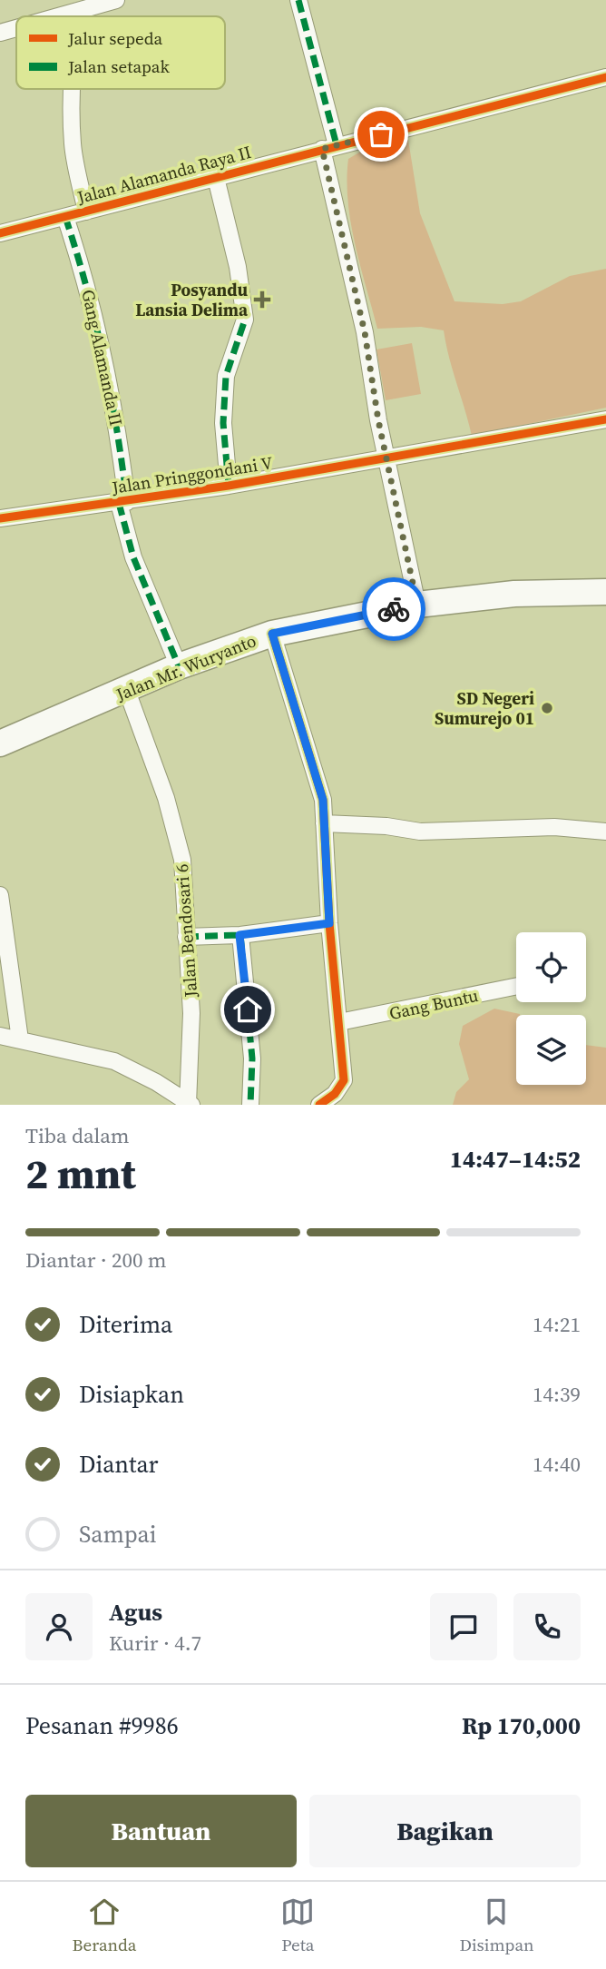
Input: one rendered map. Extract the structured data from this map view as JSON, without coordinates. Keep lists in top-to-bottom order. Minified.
{"streets":{"main road":["Jalan Mr. Wuryanto"],"street":["Jalan Alamanda Raya II","Gang Alamanda II","Jalan Pringgondani V","Jalan Bendosari 6","Gang Buntu"]},"crossings":[["Jalan Alamanda Raya II","Gang Alamanda II"],["Gang Alamanda II","Jalan Pringgondani V"],["Gang Alamanda II","Jalan Mr. Wuryanto"],["Jalan Mr. Wuryanto","Jalan Bendosari 6"]],"places":{"health":["Posyandu Lansia Delima"],"other":["SD Negeri Sumurejo 01"]},"legend":["Jalur sepeda","Jalan setapak"],"page":{"heading":["2 mnt","Tiba dalam","14:47–14:52"],"panel":["Agus","Kurir · 4.7","Pesanan #9986","Rp 170,000"],"bar":"Diantar · 200 m","list":[["Diterima","14:21"],["Disiapkan","14:39"],["Diantar","14:40"],"Sampai"],"buttons":["Bantuan","Bagikan"],"tabs":["Beranda","Peta","Disimpan"]}}
